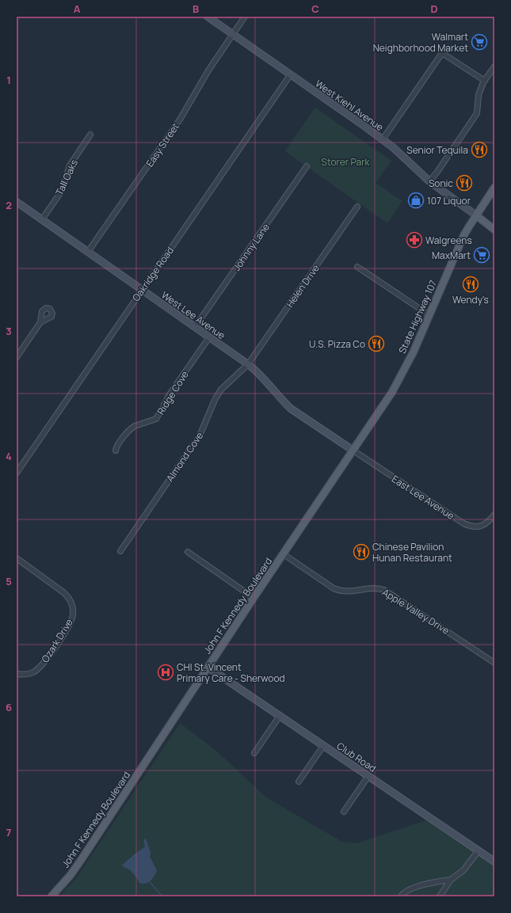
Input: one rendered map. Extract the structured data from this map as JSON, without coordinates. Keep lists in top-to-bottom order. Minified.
{"streets":{"main road":["State Highway 107","John F Kennedy Boulevard"],"street":["West Kiehl Avenue","Easy Street","Tall Oaks","Johnny Lane","Oakridge Road","Helen Drive","West Lee Avenue","Ridge Cove","Almond Cove","East Lee Avenue","Apple Valley Drive","Ozark Drive","Club Road"]},"crossings":[["West Kiehl Avenue","Easy Street"],["West Kiehl Avenue","Oakridge Road"],["West Kiehl Avenue","State Highway 107"],["Easy Street","West Lee Avenue"],["Tall Oaks","West Lee Avenue"],["Johnny Lane","West Lee Avenue"],["Oakridge Road","West Lee Avenue"],["Helen Drive","West Lee Avenue"],["Helen Drive","Almond Cove"],["West Lee Avenue","State Highway 107"],["West Lee Avenue","Ridge Cove"],["West Lee Avenue","Almond Cove"],["West Lee Avenue","East Lee Avenue"],["West Lee Avenue","John F Kennedy Boulevard"],["State Highway 107","East Lee Avenue"],["State Highway 107","John F Kennedy Boulevard"],["East Lee Avenue","John F Kennedy Boulevard"],["John F Kennedy Boulevard","Apple Valley Drive"],["John F Kennedy Boulevard","Club Road"]],"parks":["Storer Park"],"places":{"supermarket":["Walmart Neighborhood Market","MaxMart"],"restaurant":["Senior Tequila","Sonic","Wendy's","U.S. Pizza Co","Chinese Pavilion Hunan Restaurant"],"shop":["107 Liquor"],"pharmacy":["Walgreens"],"hospital":["CHI St. Vincent Primary Care - Sherwood"]},"grid":{"columns":["A","B","C","D"],"rows":["1","2","3","4","5","6","7"]}}
